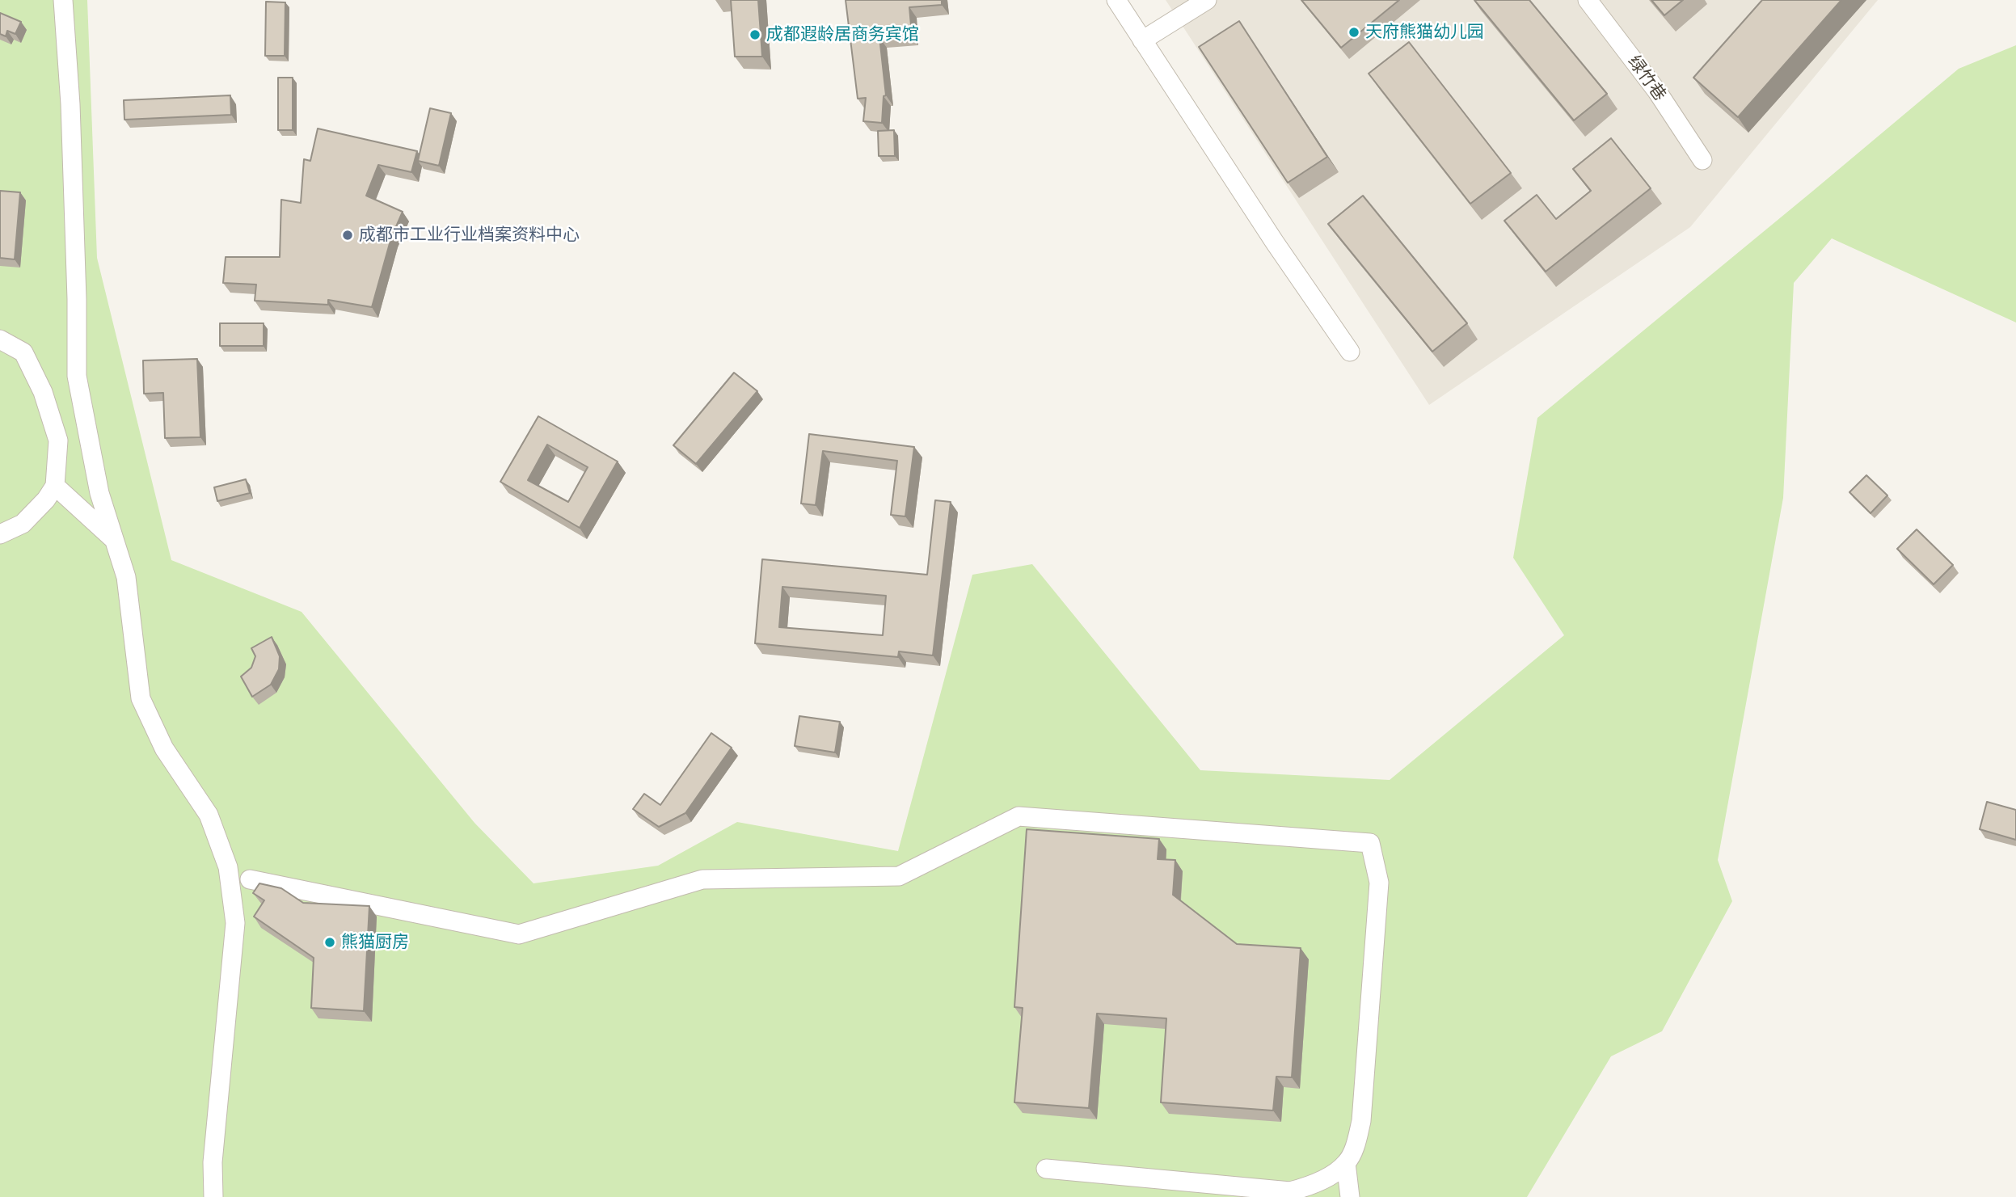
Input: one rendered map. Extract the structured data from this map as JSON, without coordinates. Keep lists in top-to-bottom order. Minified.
{"streets":{"street":["绿竹巷"]},"places":["天府熊猫幼儿园","成都遐龄居商务宾馆","成都市工业行业档案资料中心","熊猫厨房"]}
